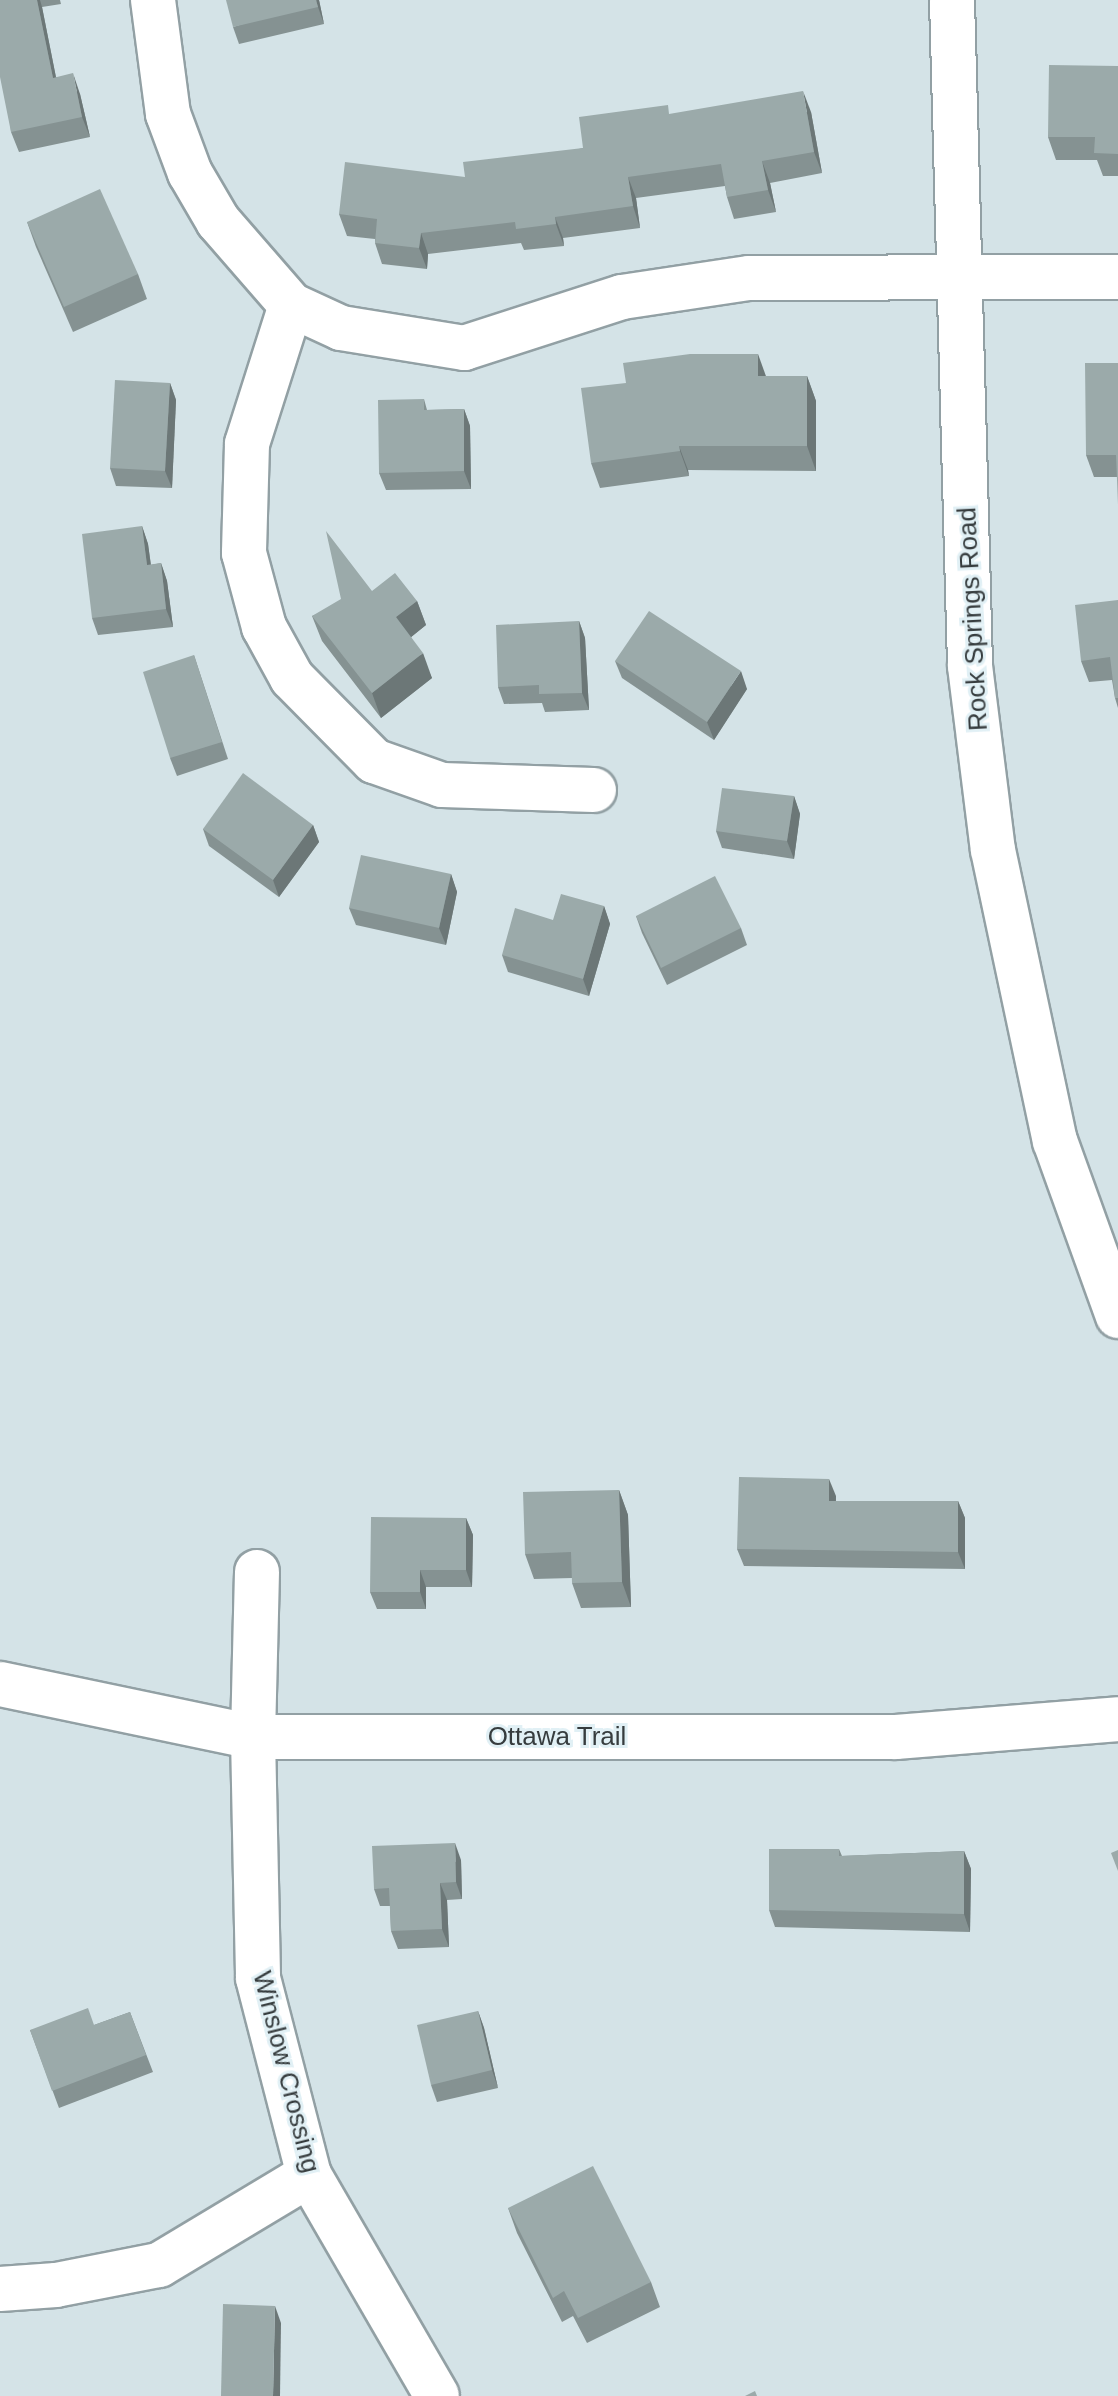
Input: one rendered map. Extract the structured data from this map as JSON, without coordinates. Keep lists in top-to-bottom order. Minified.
{"streets":{"street":["Rock Springs Road","Ottawa Trail","Winslow Crossing"]},"crossings":[["Ottawa Trail","Winslow Crossing"]]}
